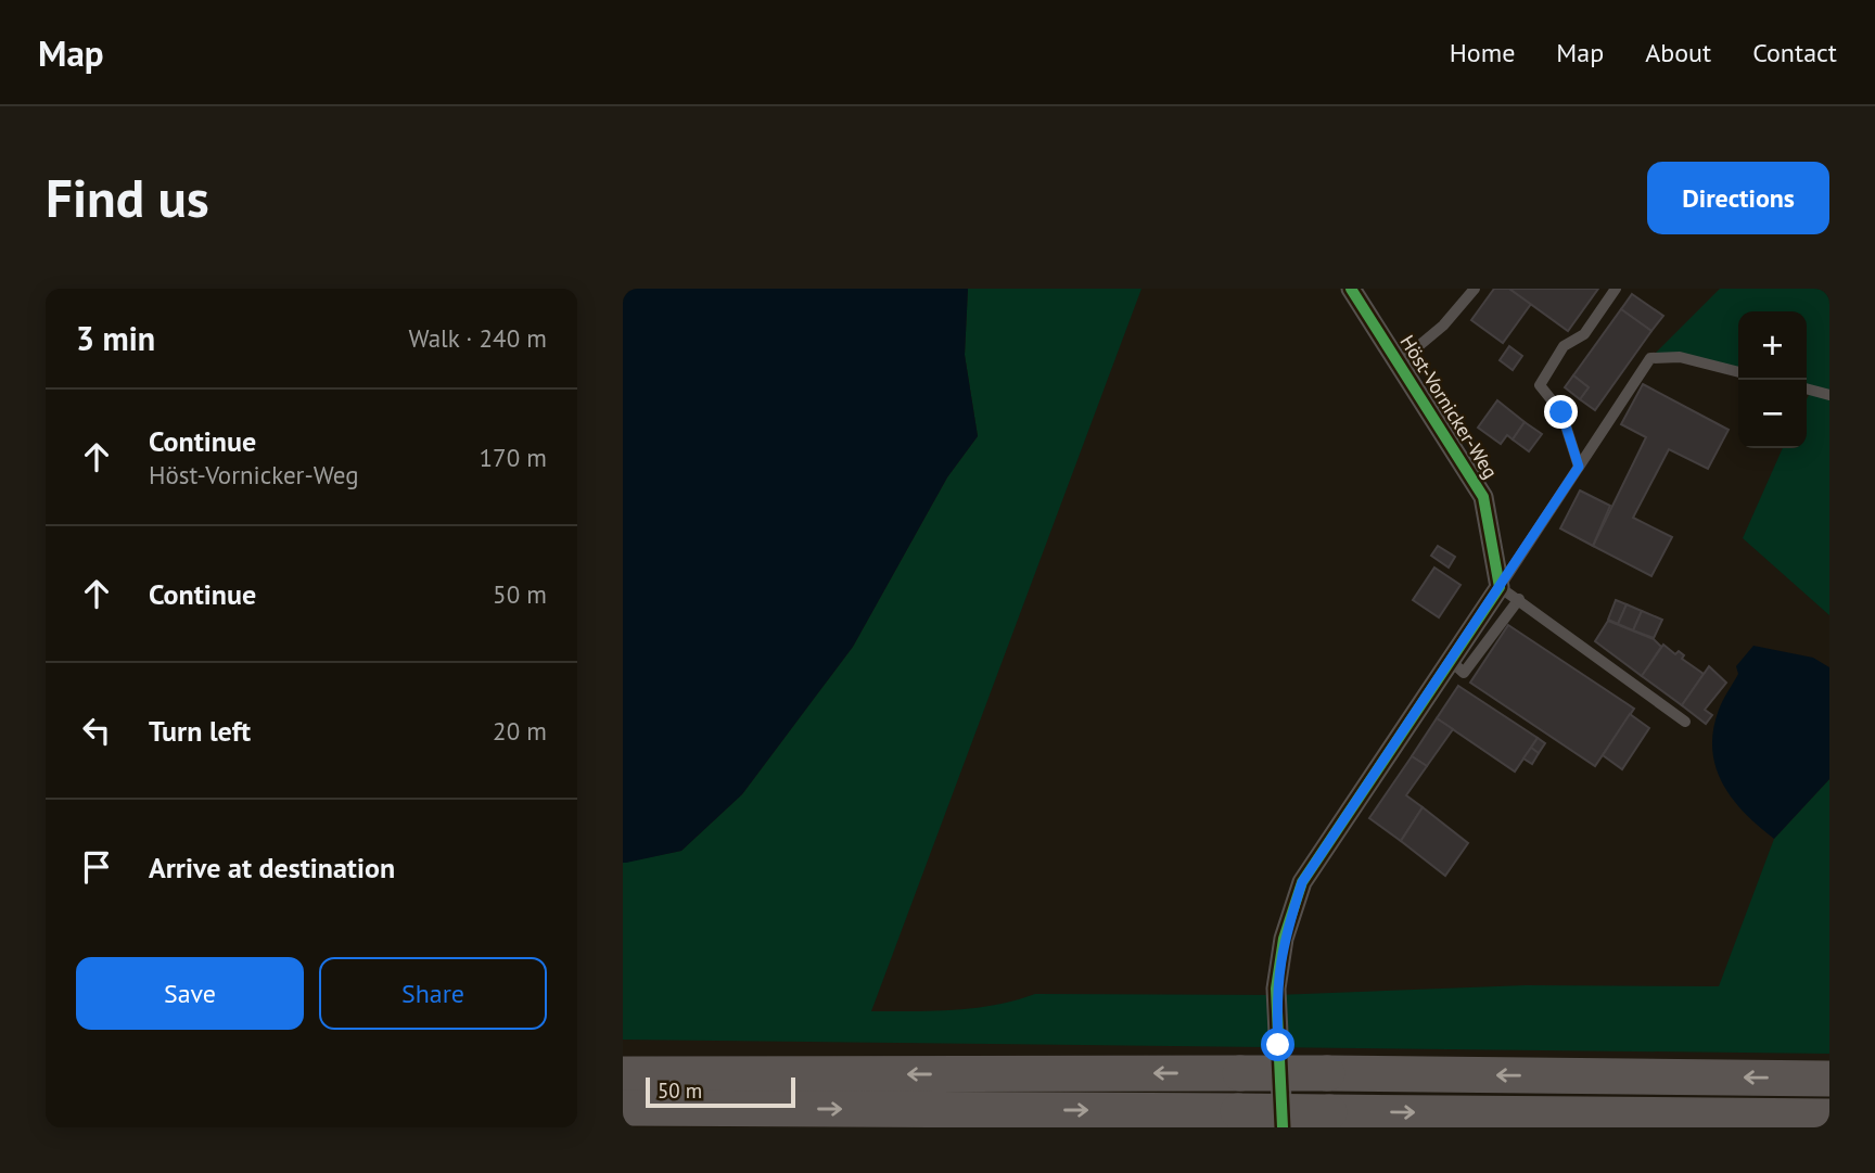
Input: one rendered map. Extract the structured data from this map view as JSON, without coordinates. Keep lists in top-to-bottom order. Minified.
{"streets":{"street":["Höst-Vornicker-Weg"]},"scale_bar":"50 m","page":{"header":"Map","nav":["Home","Map","About","Contact"],"buttons":["Directions",["Save","Share"]],"title":"Find us","heading":["3 min","Walk · 240 m"],"map_buttons":["+","−"],"list":[["Continue","Höst-Vornicker-Weg","170 m"],["Continue","50 m"],["Turn left","20 m"],"Arrive at destination"],"scale":"50 m"}}
